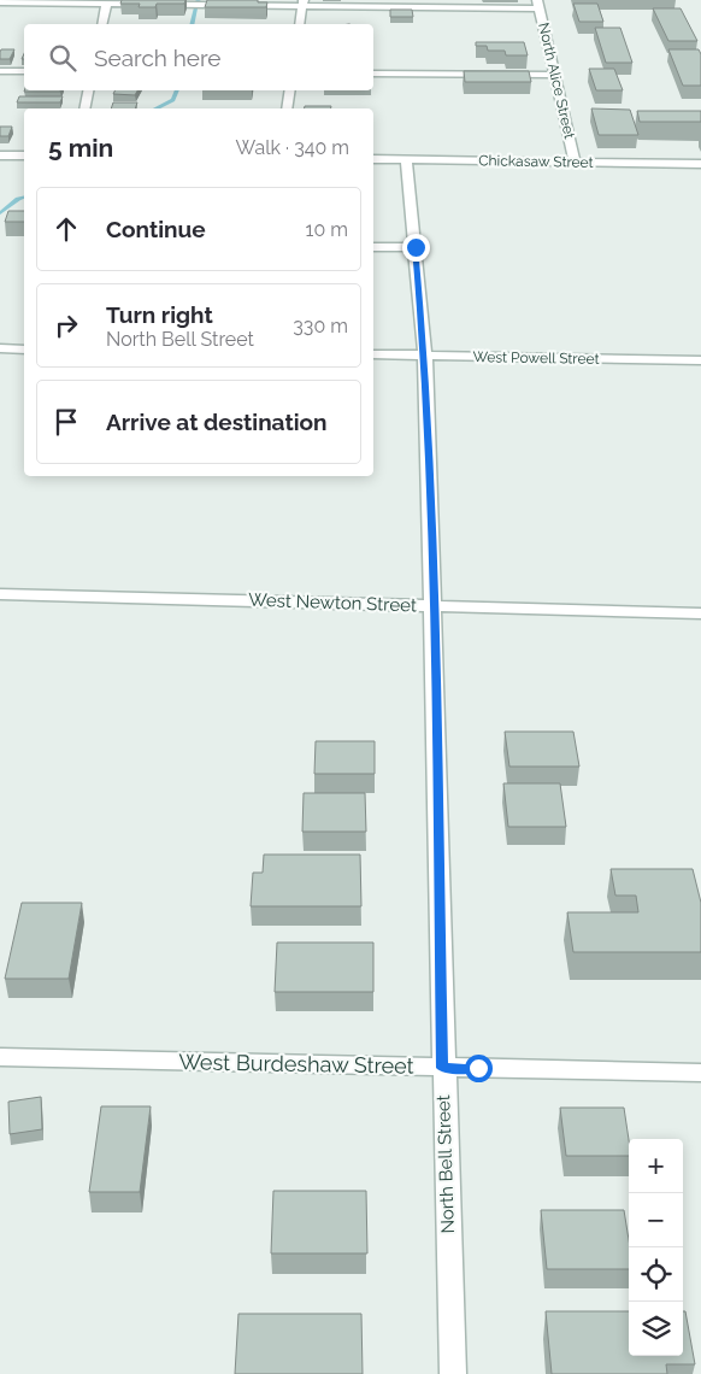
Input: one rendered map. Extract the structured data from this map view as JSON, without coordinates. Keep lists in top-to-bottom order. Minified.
{"streets":{"street":["North Alice Street","Chickasaw Street","West Powell Street","West Newton Street","West Burdeshaw Street","North Bell Street"]},"crossings":[["North Alice Street","Chickasaw Street"],["Chickasaw Street","North Bell Street"],["West Powell Street","North Bell Street"],["West Newton Street","North Bell Street"],["West Burdeshaw Street","North Bell Street"]],"page":{"search":"Search here","heading":["5 min","Walk · 340 m"],"list":[["Continue","10 m"],["Turn right","North Bell Street","330 m"],"Arrive at destination"],"map_buttons":["+","−"]}}
